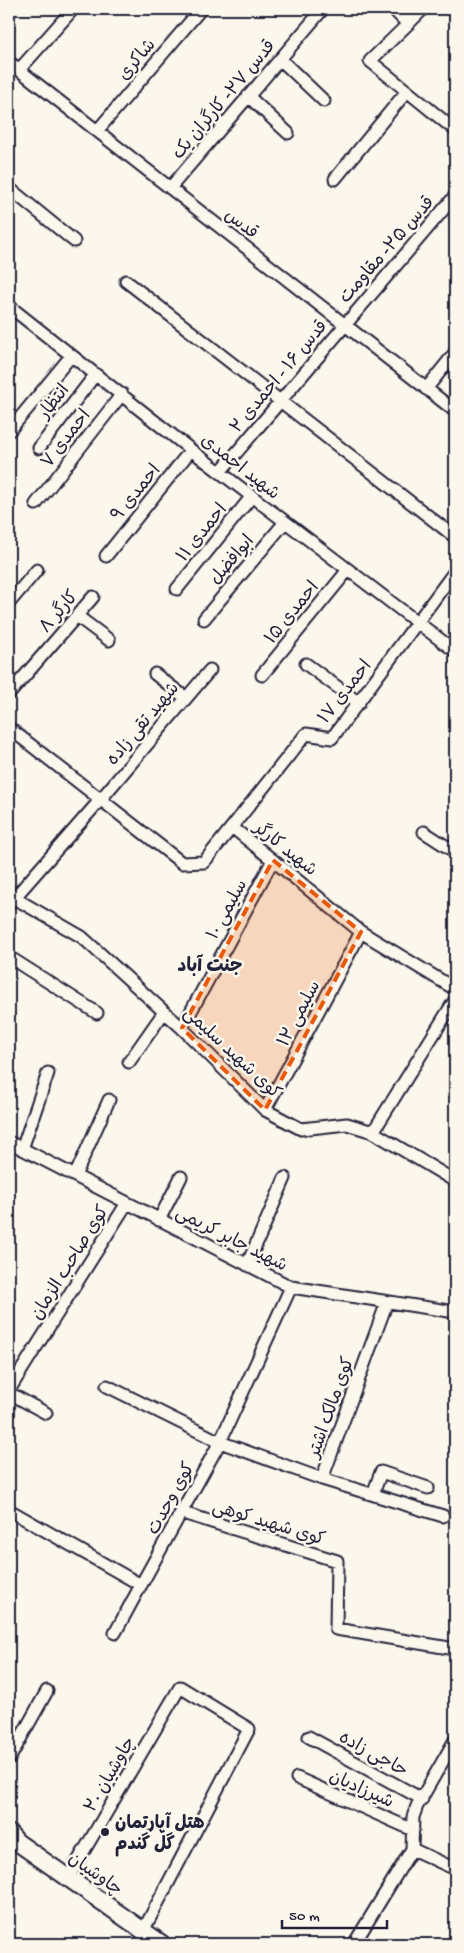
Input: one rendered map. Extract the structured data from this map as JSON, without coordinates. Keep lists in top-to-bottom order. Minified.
{"streets":{"main road":["چاوشیان"],"street":["شاکری","قدس ۲۷- کارگران یک","قدس","قدس ۲۵- مقاومت","قدس ۱۶ - احمدی ۲","انتظار","احمدی ۷","شهید احمدی","احمدی ۹","احمدی ۱۱","ابوافضل","کارگر ۸","احمدی ۱۵","احمدی ۱۷","شهید تقی زاده","شهید کارگر","سلیمی ۱۰","سلیمی ۱۲","کوی شهید سلیمی","شهید جابر کریمی","کوی صاحب الزمان","کوی مالک اشتر","کوی وحدت","کوی شهید کوهی","حاجی زاده","چاوشیان ۲۰","شیرزادیان"]},"crossings":[["شاکری","قدس"],["قدس ۲۷- کارگران یک","قدس"],["قدس","قدس ۲۵- مقاومت"],["قدس","قدس ۱۶ - احمدی ۲"],["قدس ۲۵- مقاومت","قدس ۱۶ - احمدی ۲"],["قدس ۱۶ - احمدی ۲","شهید احمدی"],["انتظار","شهید احمدی"],["احمدی ۷","شهید احمدی"],["شهید احمدی","احمدی ۹"],["شهید احمدی","احمدی ۱۱"],["شهید احمدی","ابوافضل"],["شهید احمدی","احمدی ۱۵"],["شهید احمدی","احمدی ۱۷"],["احمدی ۱۷","شهید کارگر"],["شهید تقی زاده","شهید کارگر"],["شهید تقی زاده","کوی شهید سلیمی"],["شهید کارگر","سلیمی ۱۰"],["شهید کارگر","سلیمی ۱۲"],["سلیمی ۱۰","کوی شهید سلیمی"],["سلیمی ۱۲","کوی شهید سلیمی"],["شهید جابر کریمی","کوی صاحب الزمان"],["شهید جابر کریمی","کوی مالک اشتر"],["شهید جابر کریمی","کوی وحدت"],["کوی مالک اشتر","کوی وحدت"],["کوی وحدت","کوی شهید کوهی"],["چاوشیان ۲۰","چاوشیان"]],"districts":["جنت آباد"],"places":["هتل آپارتمان گل گندم"],"scale_bar":"50 m"}
